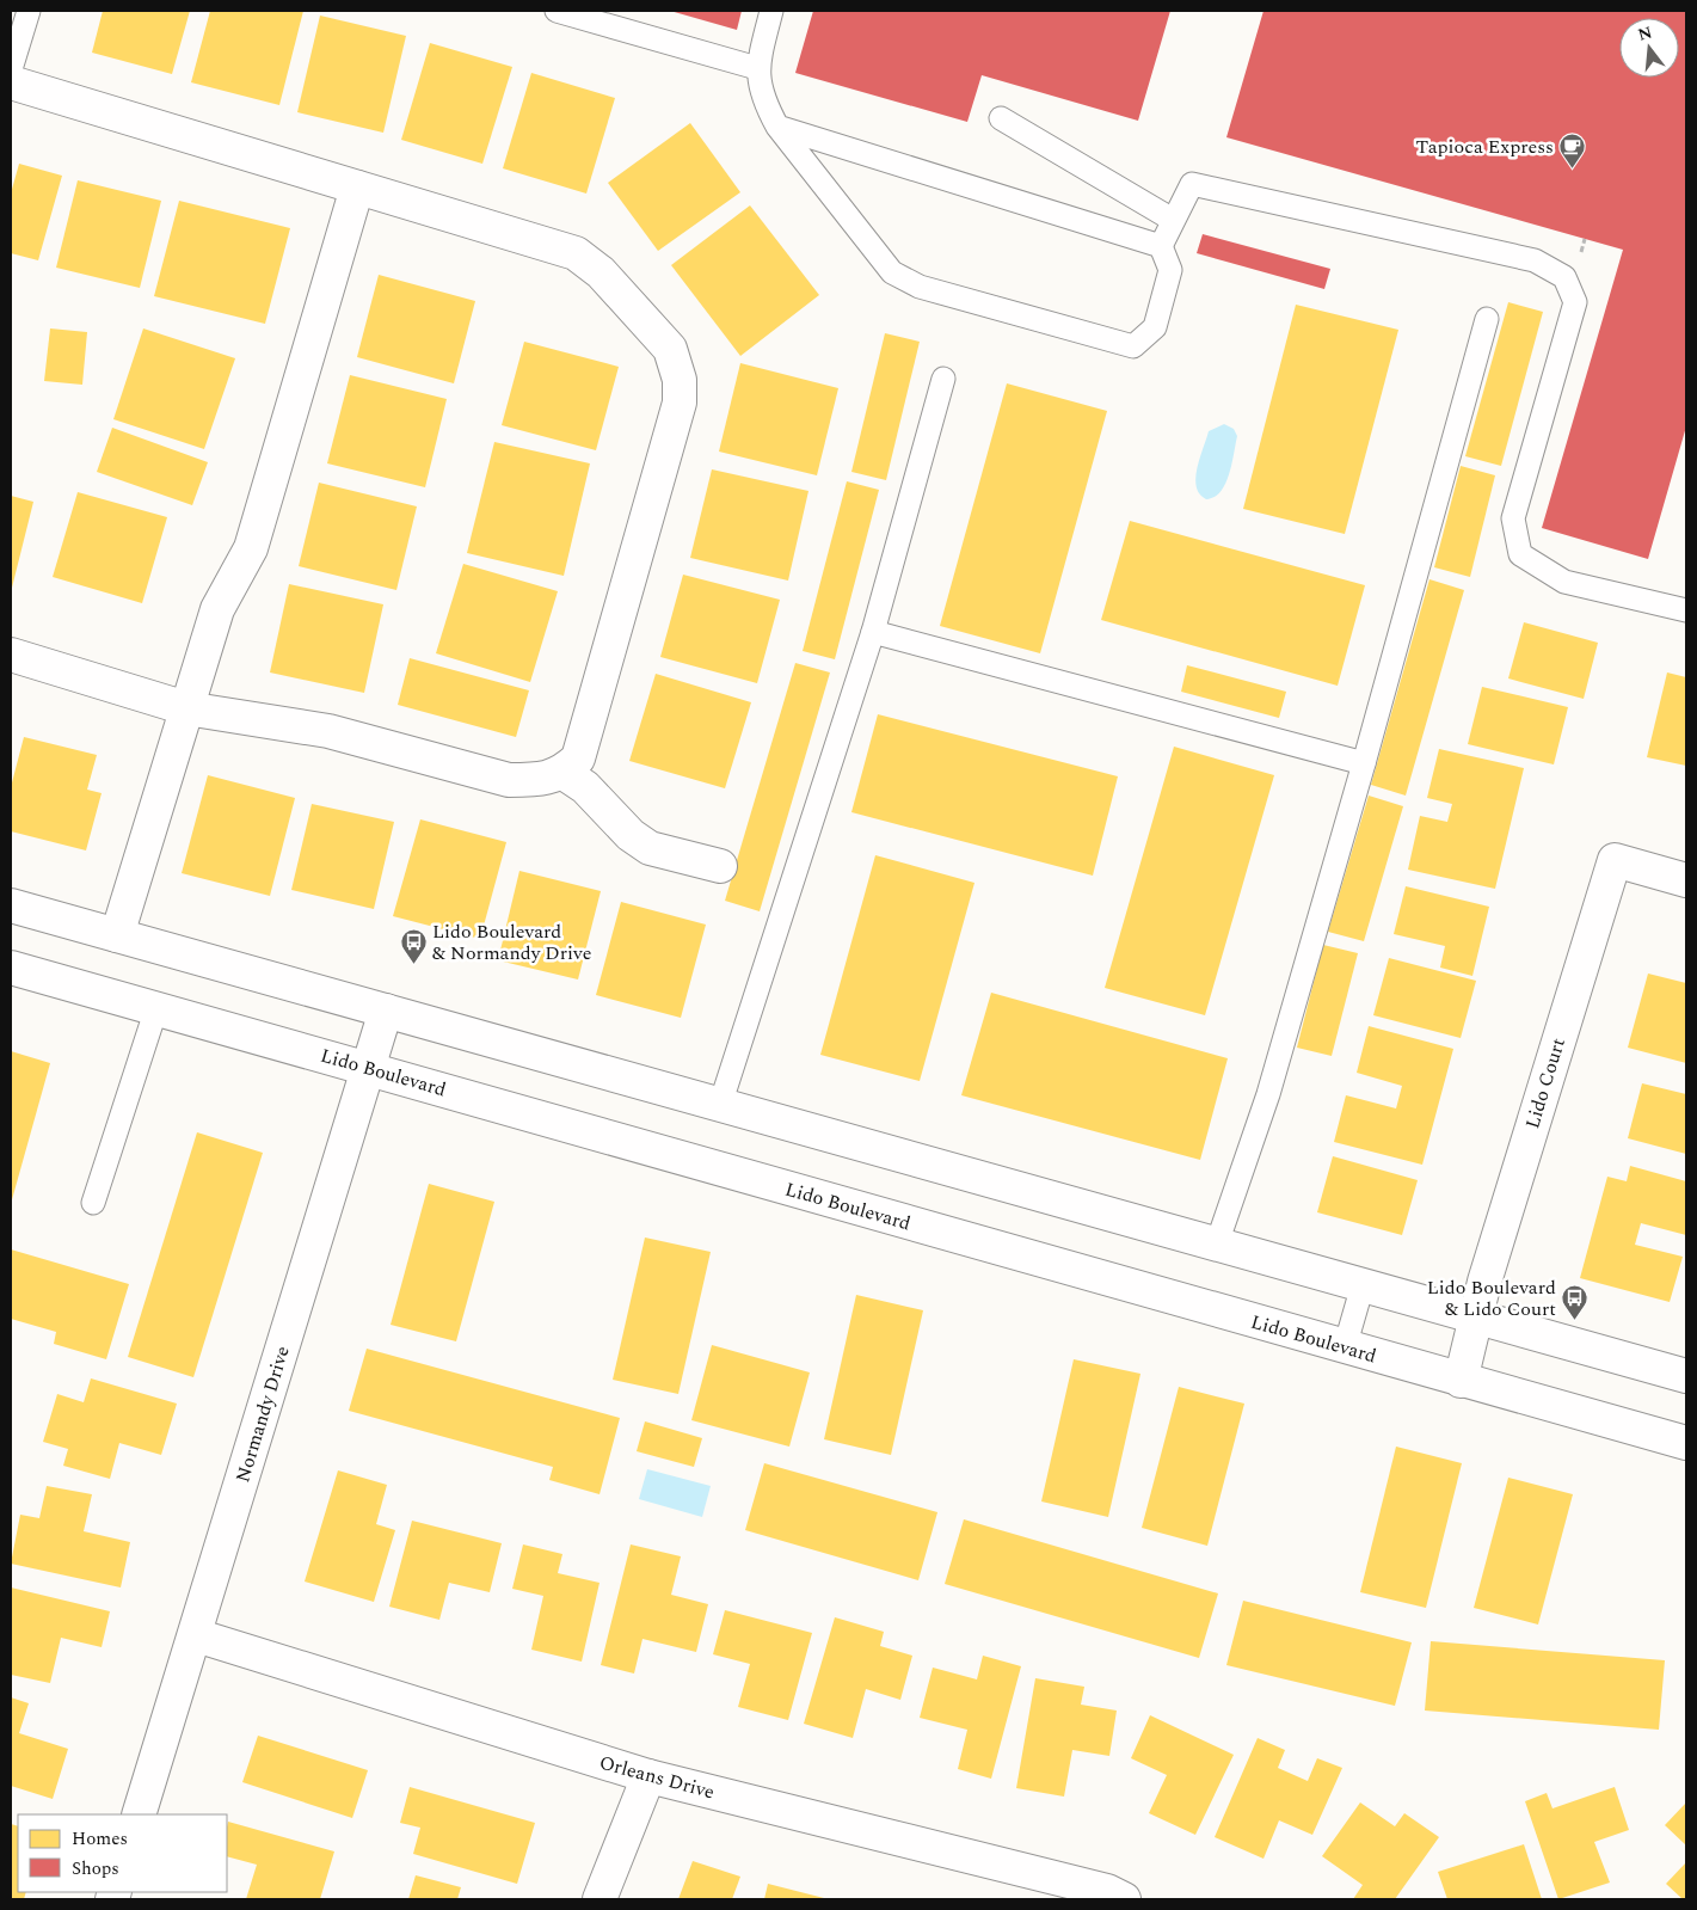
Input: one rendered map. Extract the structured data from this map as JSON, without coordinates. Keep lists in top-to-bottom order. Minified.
{"streets":{"street":["Lido Boulevard","Lido Court","Normandy Drive","Orleans Drive"]},"crossings":[["Lido Boulevard","Lido Court"],["Lido Boulevard","Normandy Drive"],["Normandy Drive","Orleans Drive"]],"places":{"cafe":["Tapioca Express"],"bus stop":["Lido Boulevard & Normandy Drive","Lido Boulevard & Lido Court"]},"legend":["Homes","Shops"],"north":"top"}
